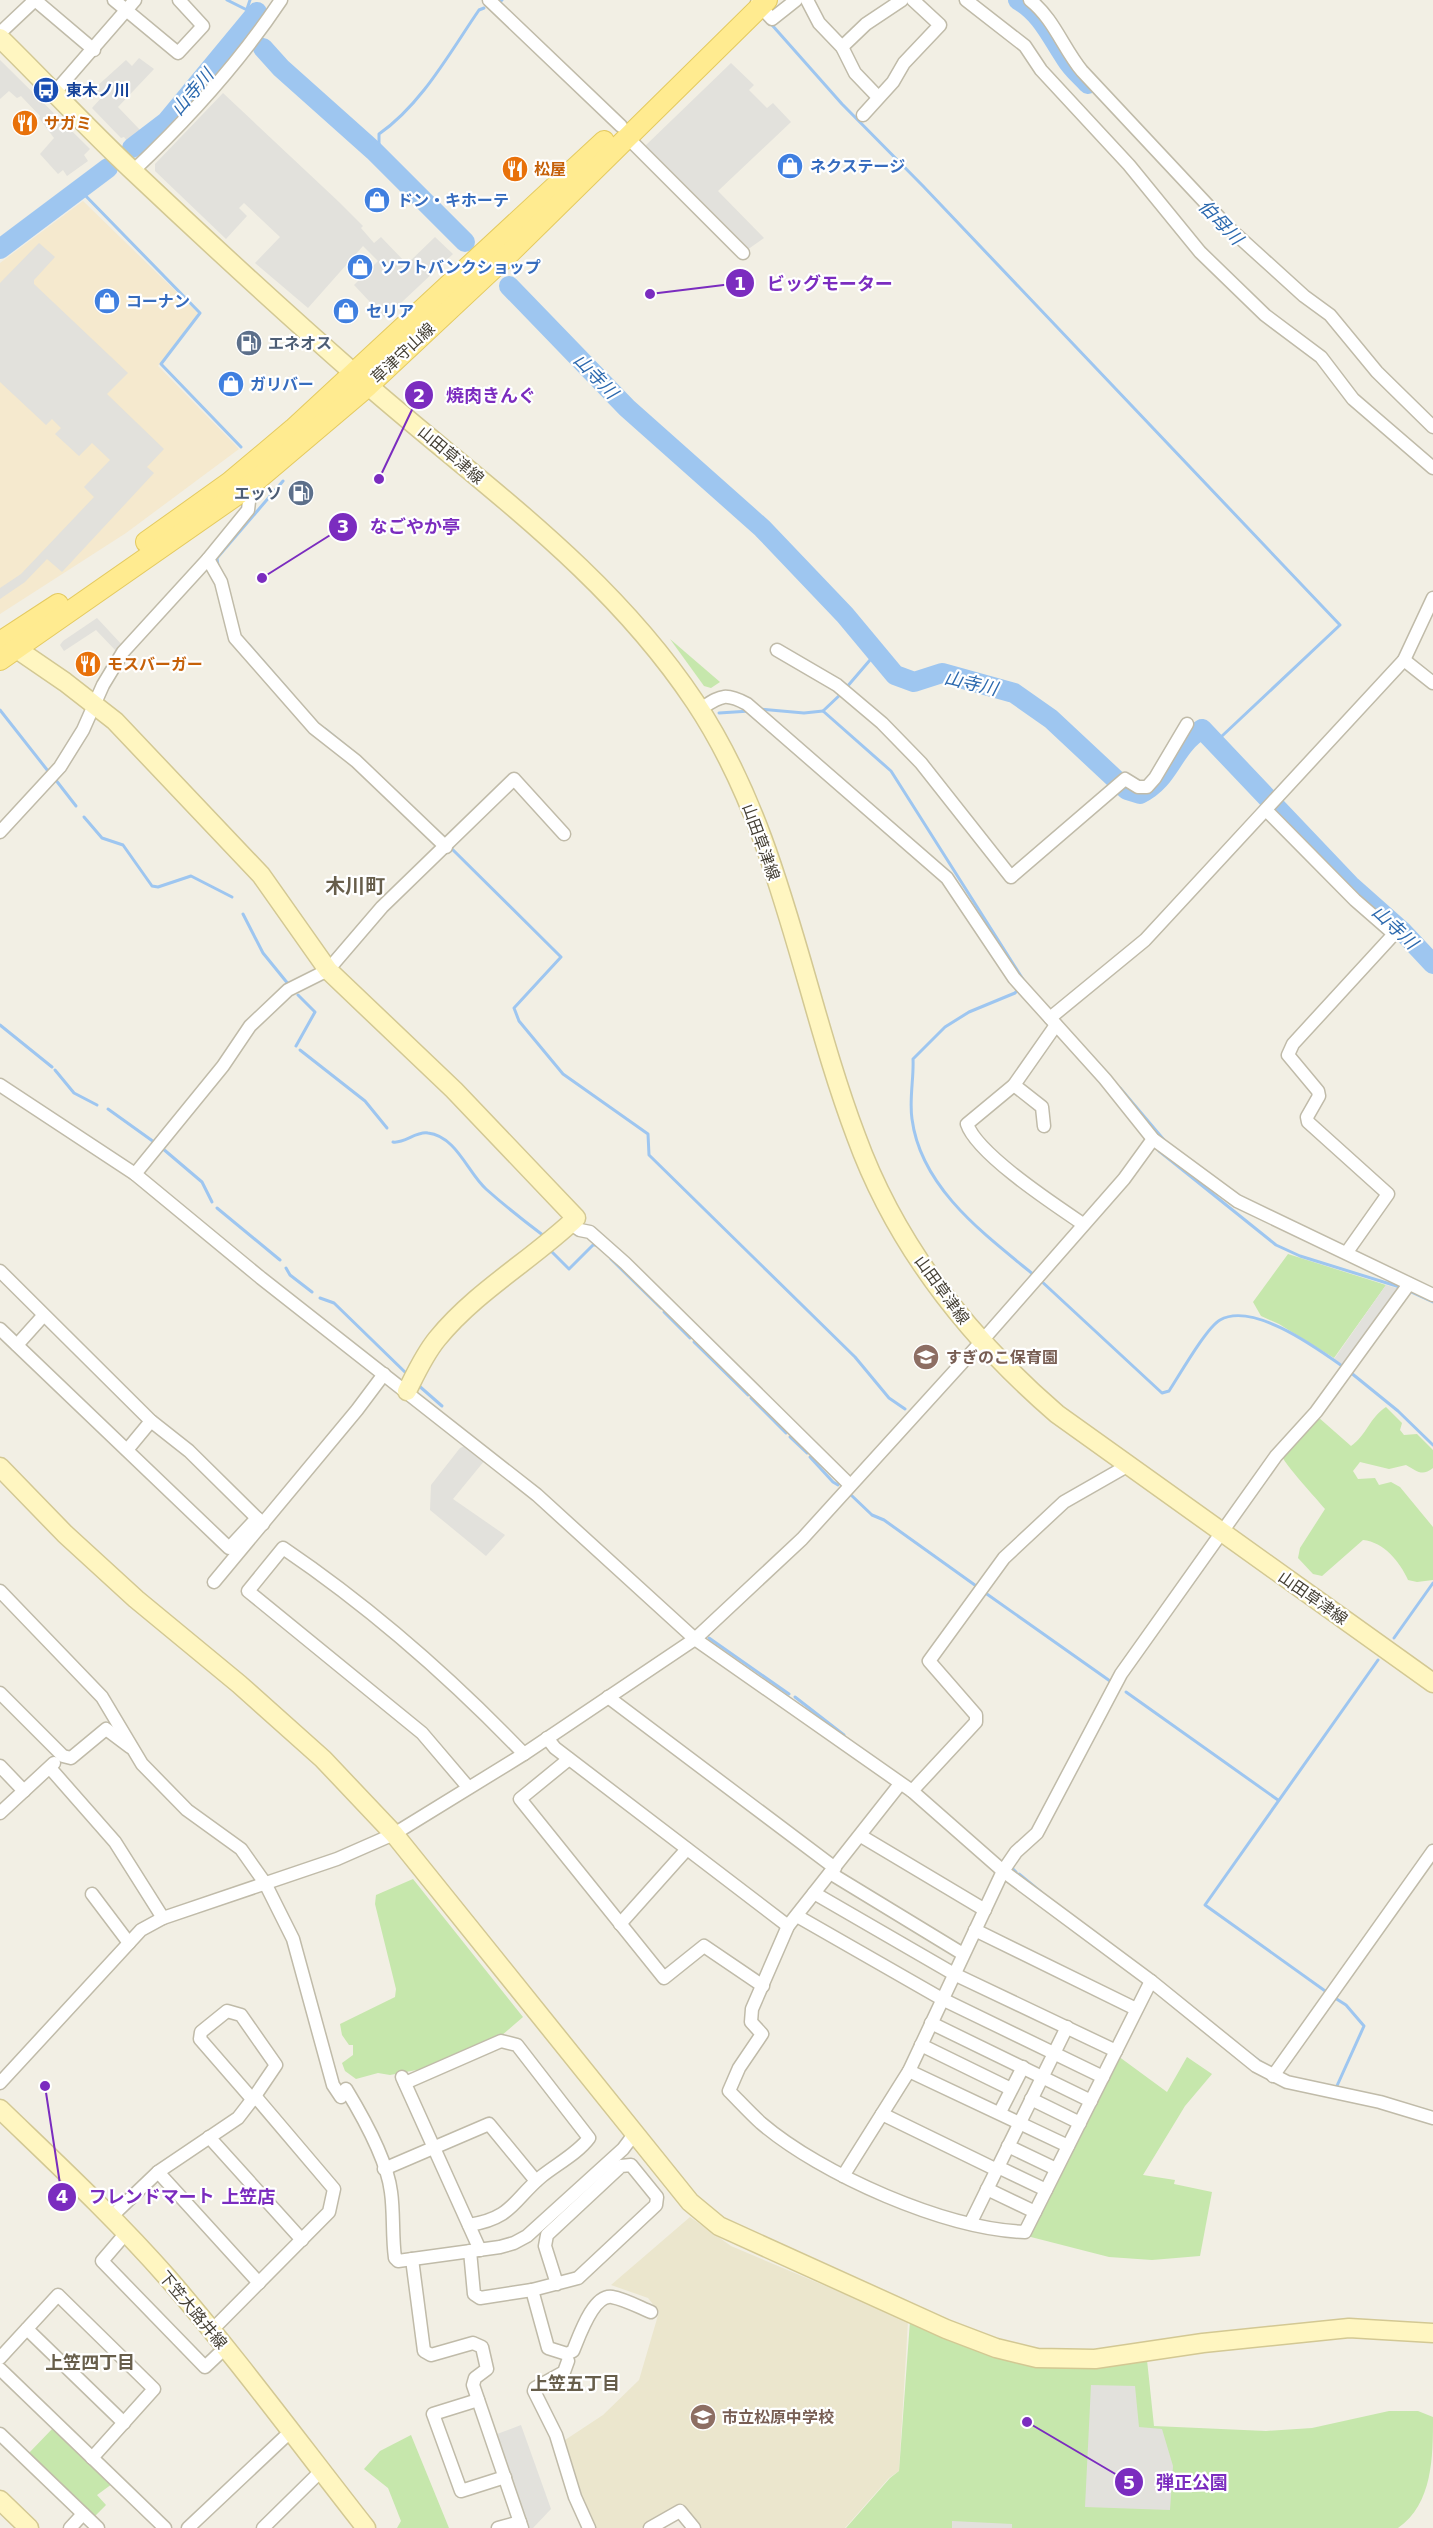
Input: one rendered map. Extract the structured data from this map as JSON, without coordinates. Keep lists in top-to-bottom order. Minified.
{"streets":{"main road":["草津守山線"],"street":["山田草津線","下笠大路井線"]},"crossings":[["草津守山線","山田草津線"]],"districts":["木川町","上笠四丁目","上笠五丁目"],"water":["山寺川","伯母川"],"places":{"bus stop":["東木ノ川"],"restaurant":["サガミ","松屋","モスバーガー"],"shop":["ネクステージ","ドン・キホーテ","ソフトバンクショップ","コーナン","セリア","ガリバー"],"other":["ビッグモーター","焼肉きんぐ","なごやか亭","フレンドマート 上笠店","弾正公園"],"fuel station":["エネオス","エッソ"],"school or university":["すぎのこ保育園","市立松原中学校"]}}
